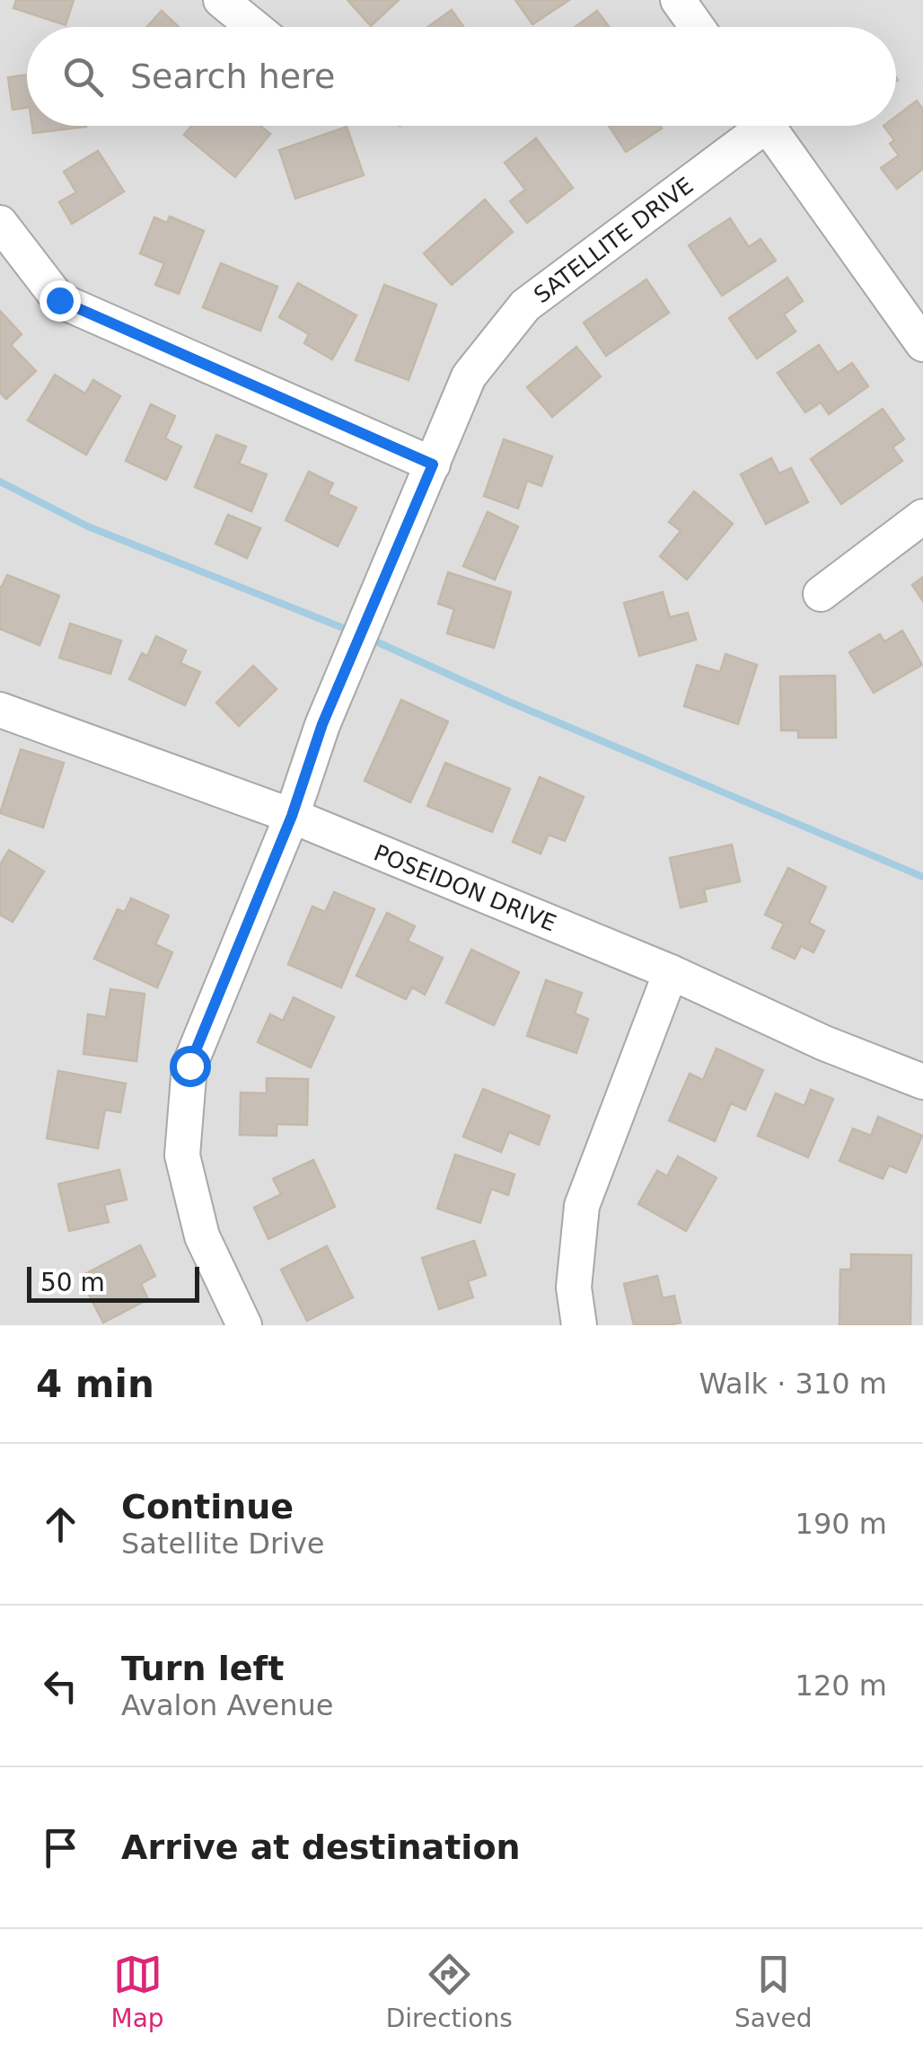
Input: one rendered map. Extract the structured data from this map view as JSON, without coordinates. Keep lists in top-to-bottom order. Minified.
{"streets":{"street":["SATELLITE DRIVE","POSEIDON DRIVE"]},"crossings":[["SATELLITE DRIVE","POSEIDON DRIVE"]],"scale_bar":"50 m","page":{"search":"Search here","scale":"50 m","heading":["4 min","Walk · 310 m"],"list":[["Continue","Satellite Drive","190 m"],["Turn left","Avalon Avenue","120 m"],"Arrive at destination"],"nav":["Map","Directions","Saved"]}}
